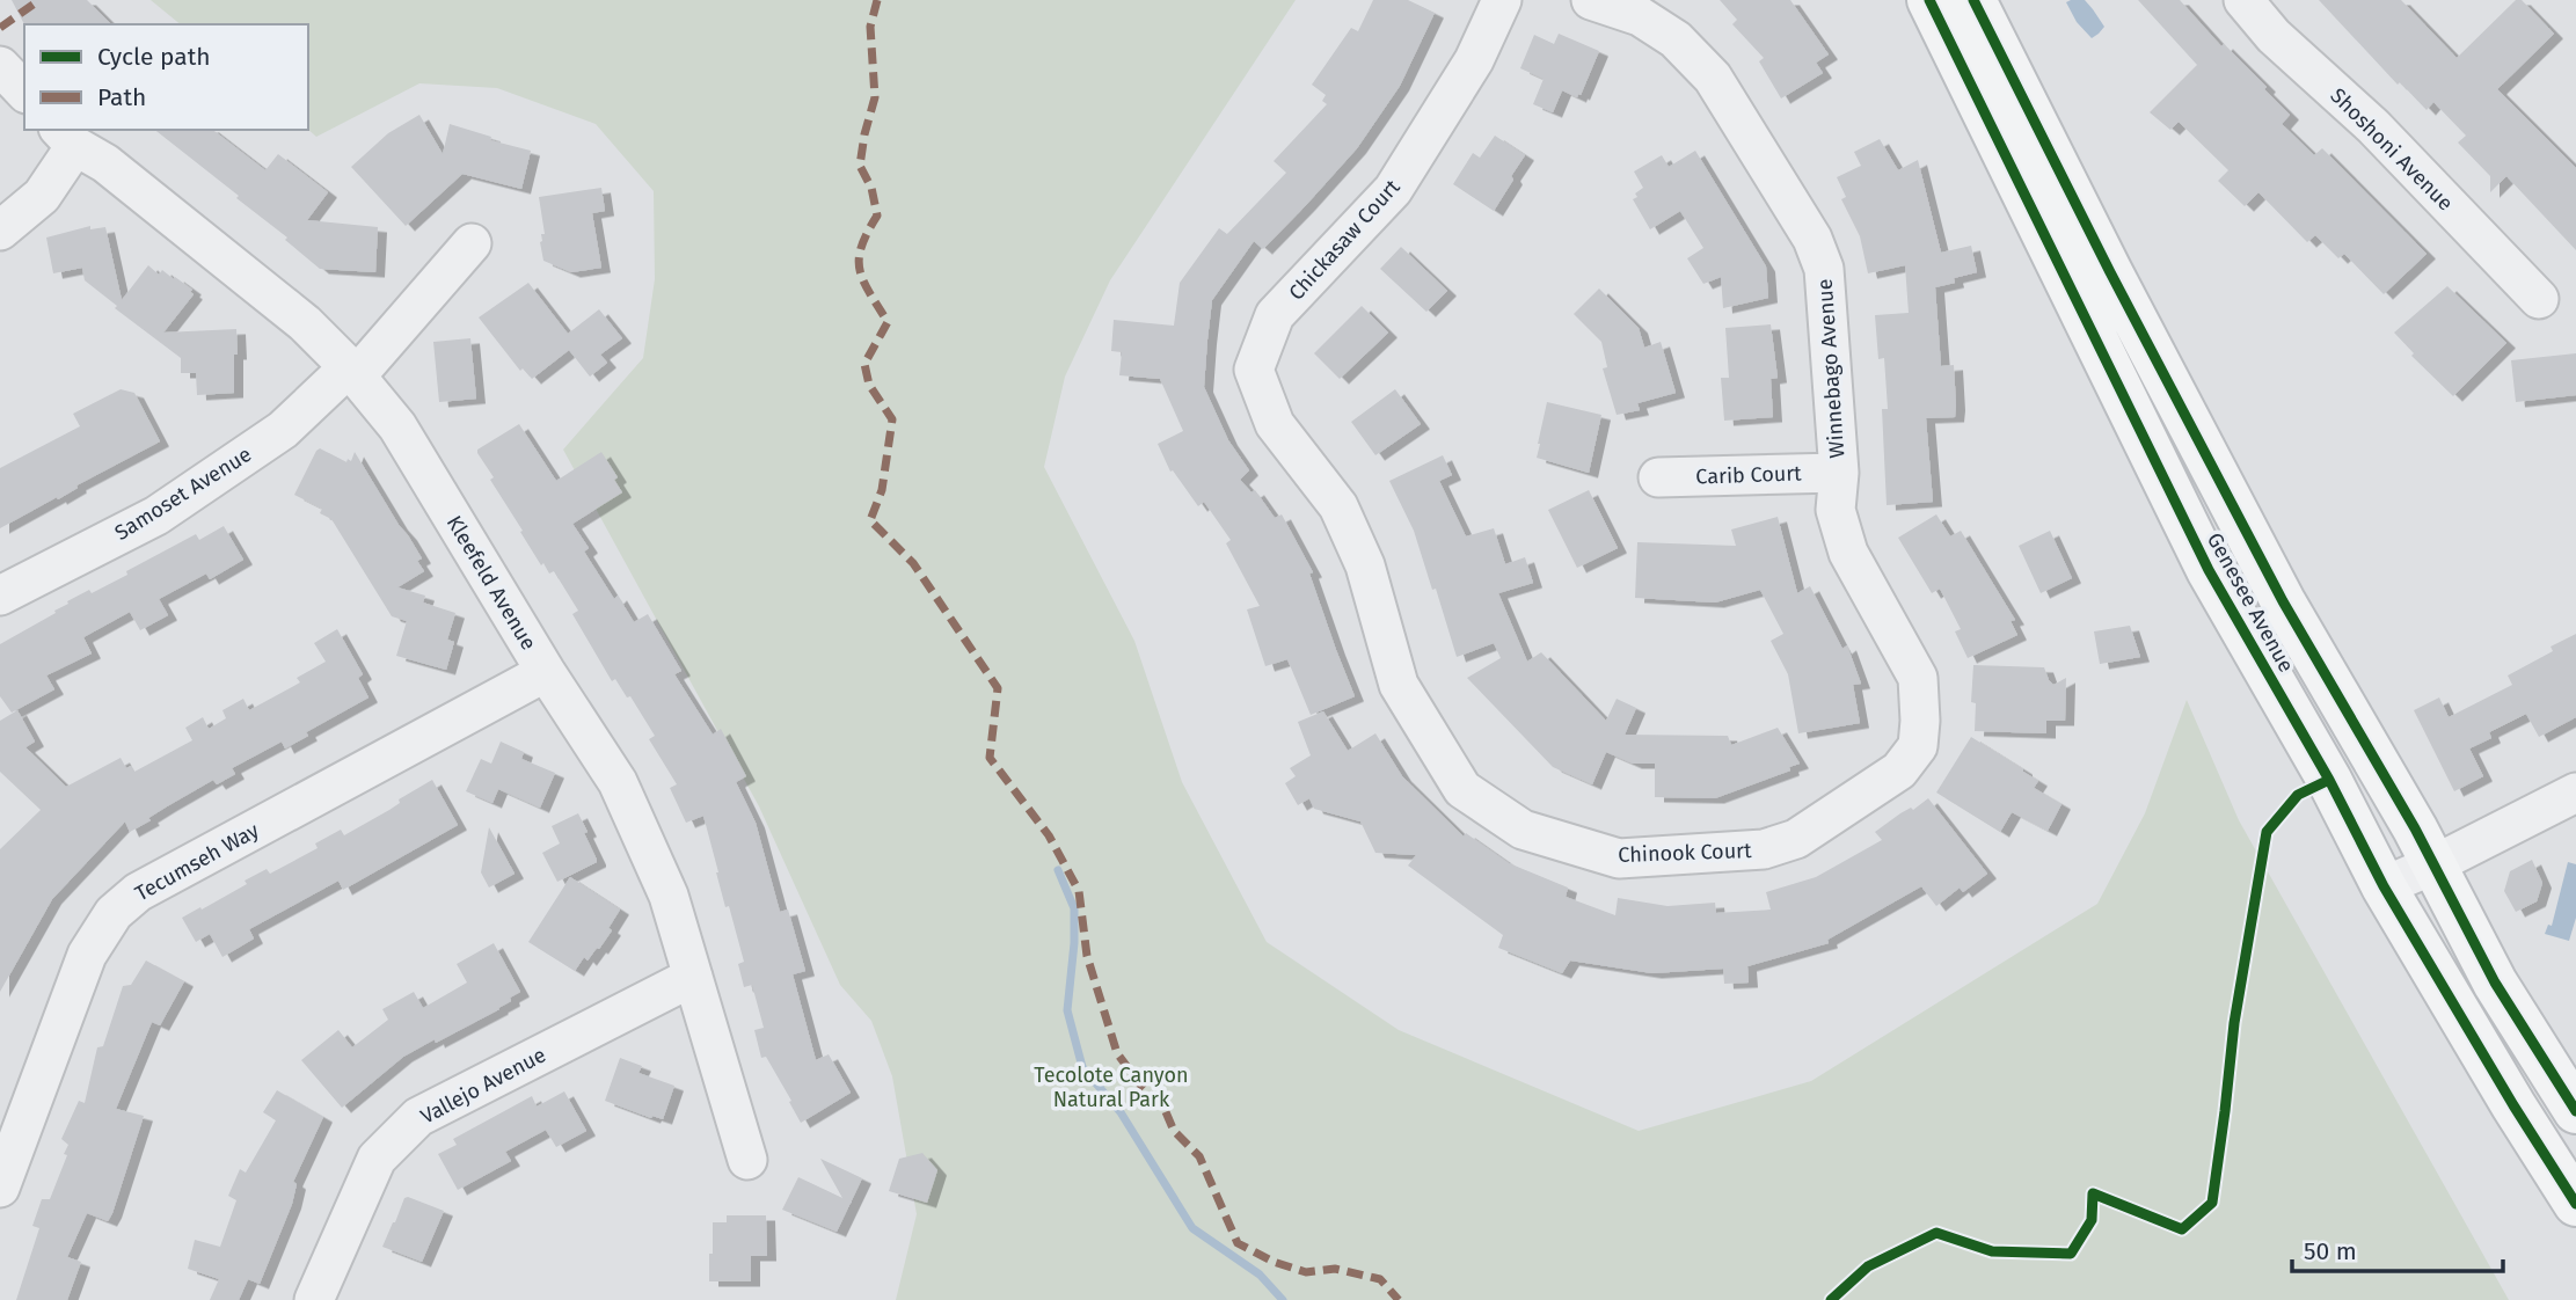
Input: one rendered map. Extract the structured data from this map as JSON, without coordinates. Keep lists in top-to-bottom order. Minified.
{"streets":{"main road":["Genesee Avenue"],"street":["Shoshoni Avenue","Chickasaw Court","Winnebago Avenue","Carib Court","Samoset Avenue","Kleefeld Avenue","Chinook Court","Tecumseh Way","Vallejo Avenue"]},"crossings":[["Chickasaw Court","Chinook Court"],["Winnebago Avenue","Carib Court"],["Winnebago Avenue","Chinook Court"],["Samoset Avenue","Kleefeld Avenue"],["Kleefeld Avenue","Tecumseh Way"],["Kleefeld Avenue","Vallejo Avenue"]],"parks":["Tecolote Canyon Natural Park"],"legend":["Cycle path","Path"],"scale_bar":"50 m"}
